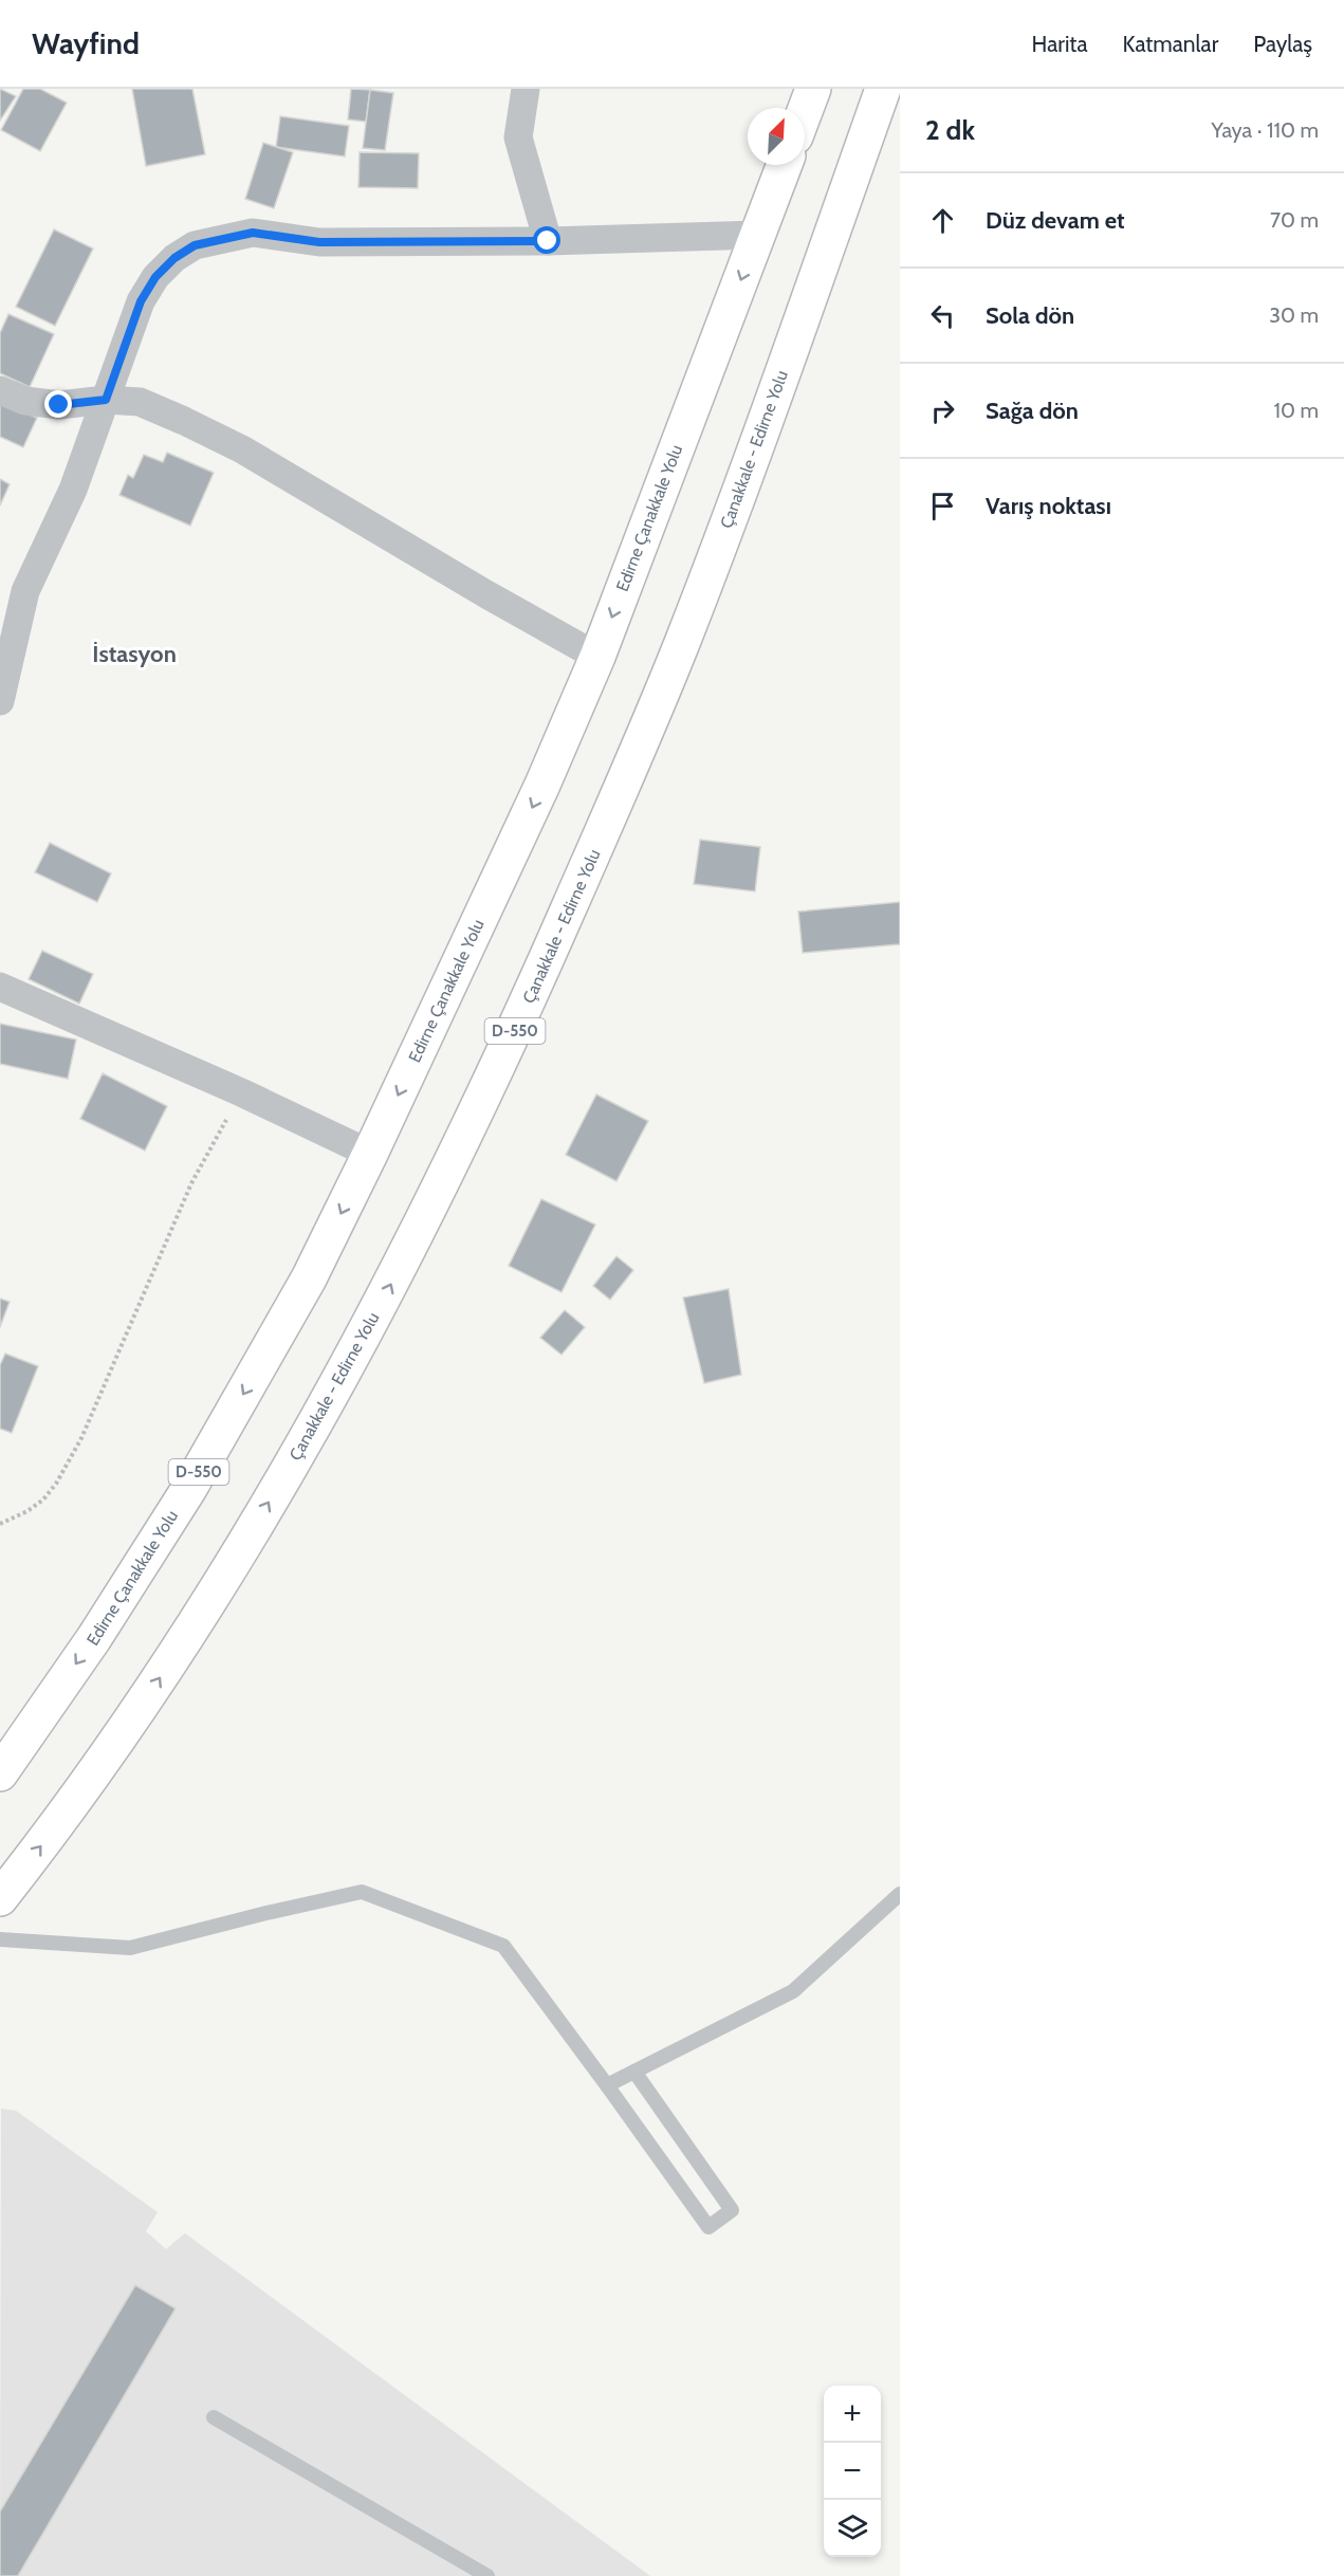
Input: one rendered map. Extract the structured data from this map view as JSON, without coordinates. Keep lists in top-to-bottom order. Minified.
{"streets":{"highway":["Çanakkale - Edirne Yolu","Edirne Çanakkale Yolu","D-550"]},"one_way":["Çanakkale - Edirne Yolu","Edirne Çanakkale Yolu"],"districts":["İstasyon"],"north":"top right","page":{"header":"Wayfind","nav":["Harita","Katmanlar","Paylaş"],"heading":["2 dk","Yaya · 110 m"],"list":[["Düz devam et","70 m"],["Sola dön","30 m"],["Sağa dön","10 m"],"Varış noktası"],"map_buttons":["+","−"]}}
